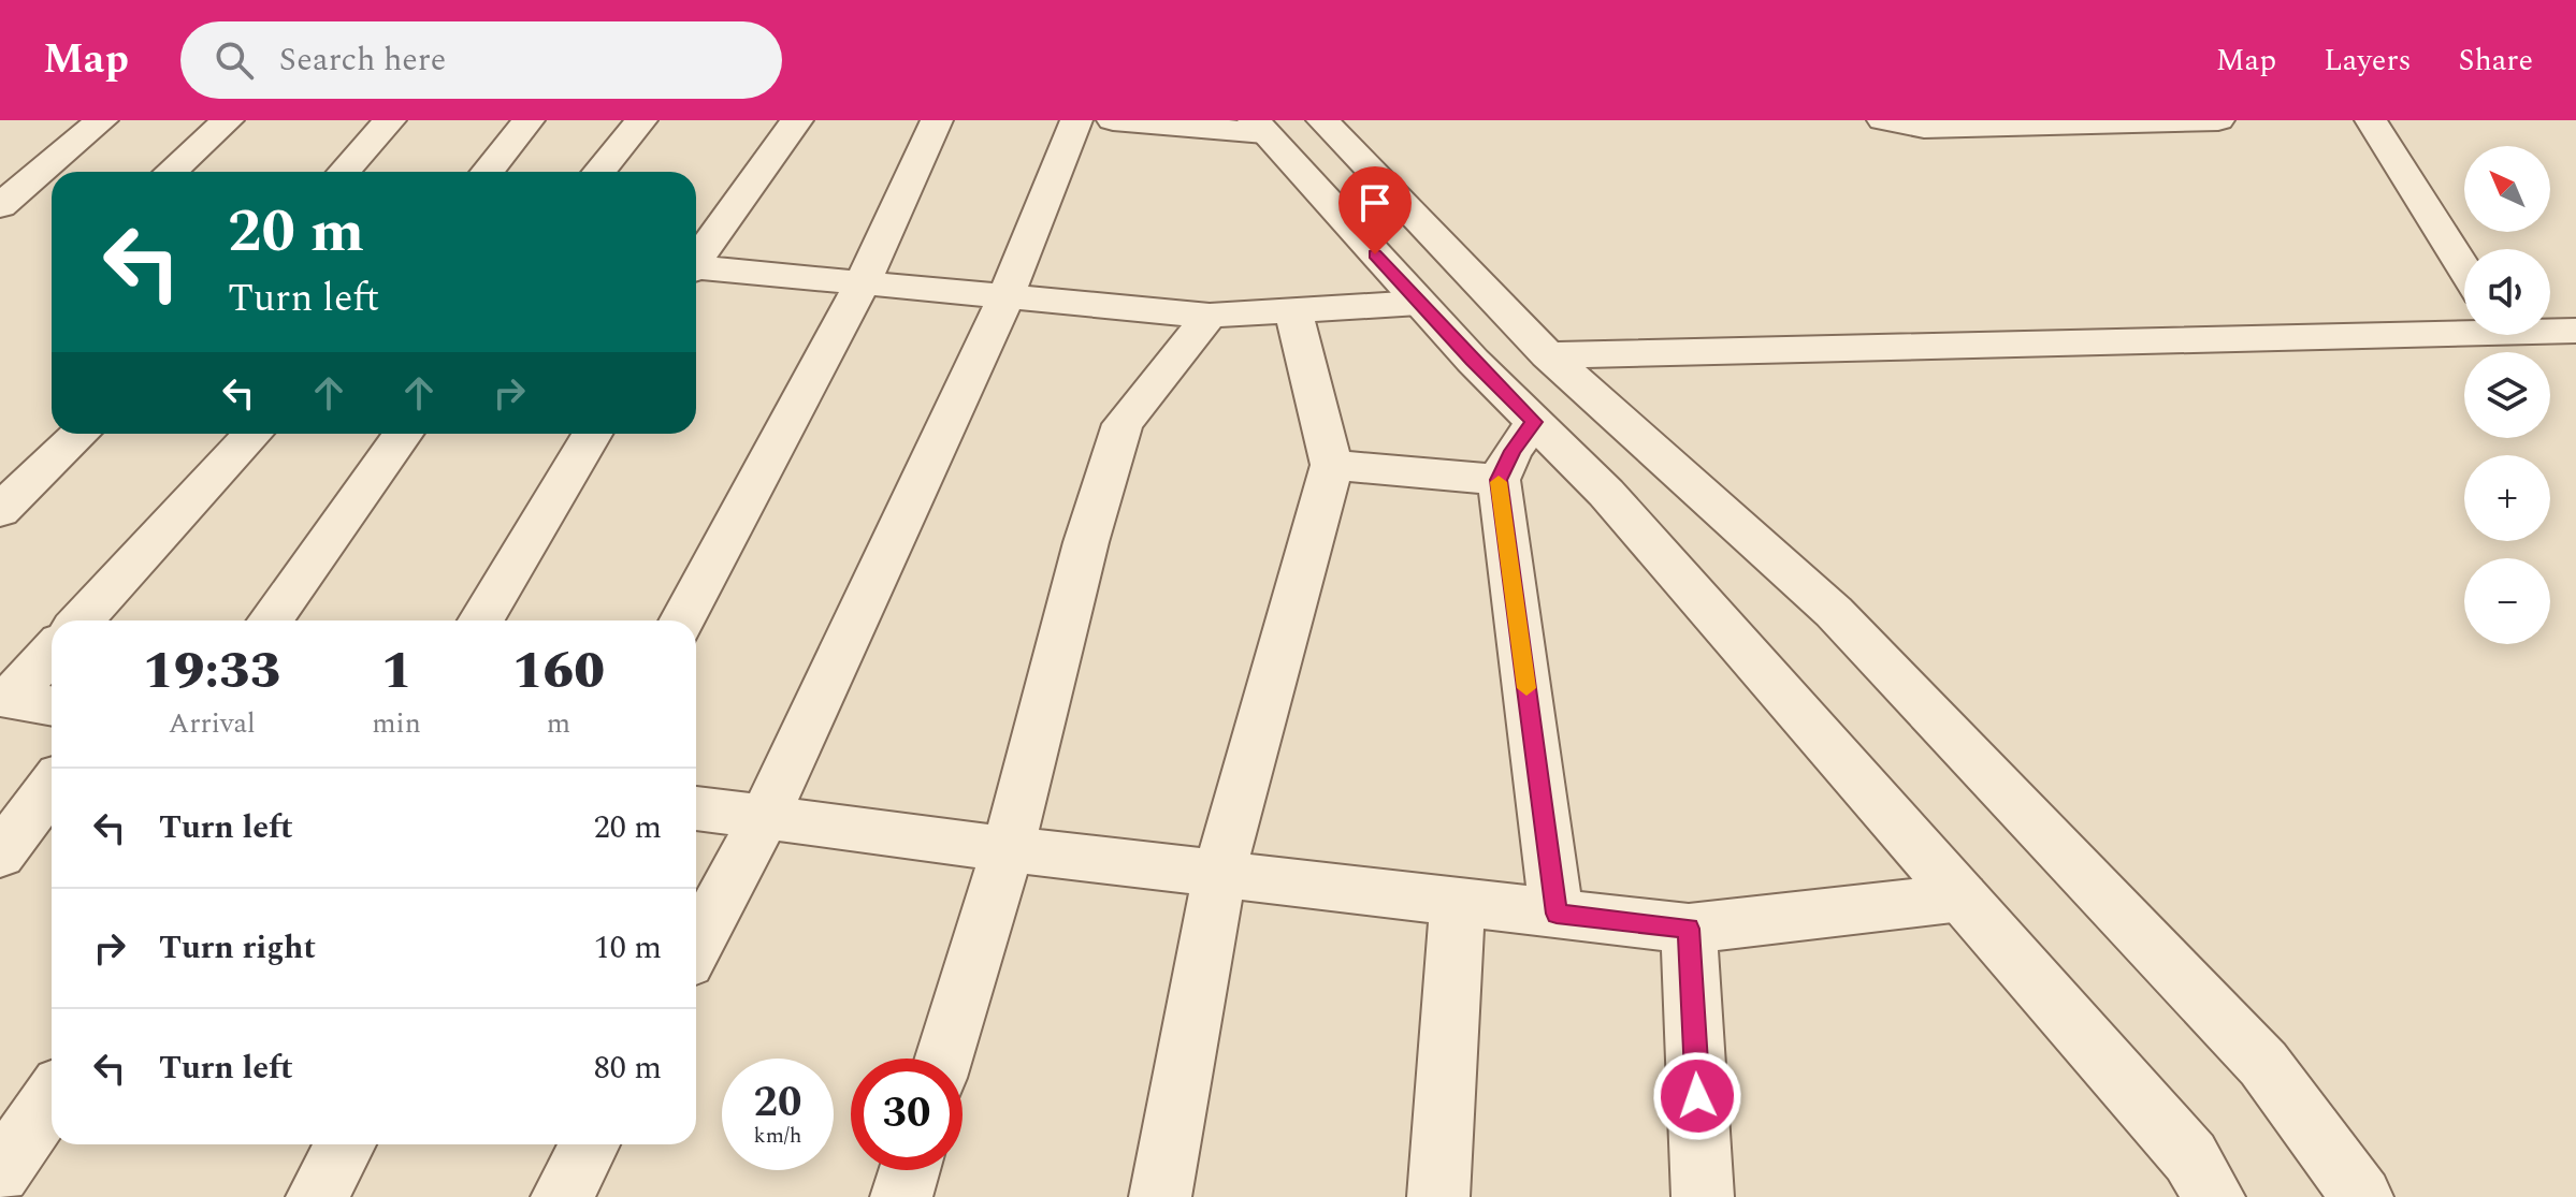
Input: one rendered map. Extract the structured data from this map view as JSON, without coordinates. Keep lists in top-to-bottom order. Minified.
{"north":"top left","page":{"header":"Map","search":"Search here","nav":["Map","Layers","Share"],"map_buttons":["+","−"],"turn":["20 m","Turn left"],"eta":["19:33","Arrival","1","min","160","m"],"list":[{"name":"Turn left","value":"20 m"},{"name":"Turn right","value":"10 m"},{"name":"Turn left","value":"80 m"}],"speed":"20 km/h","limit":"30"}}
